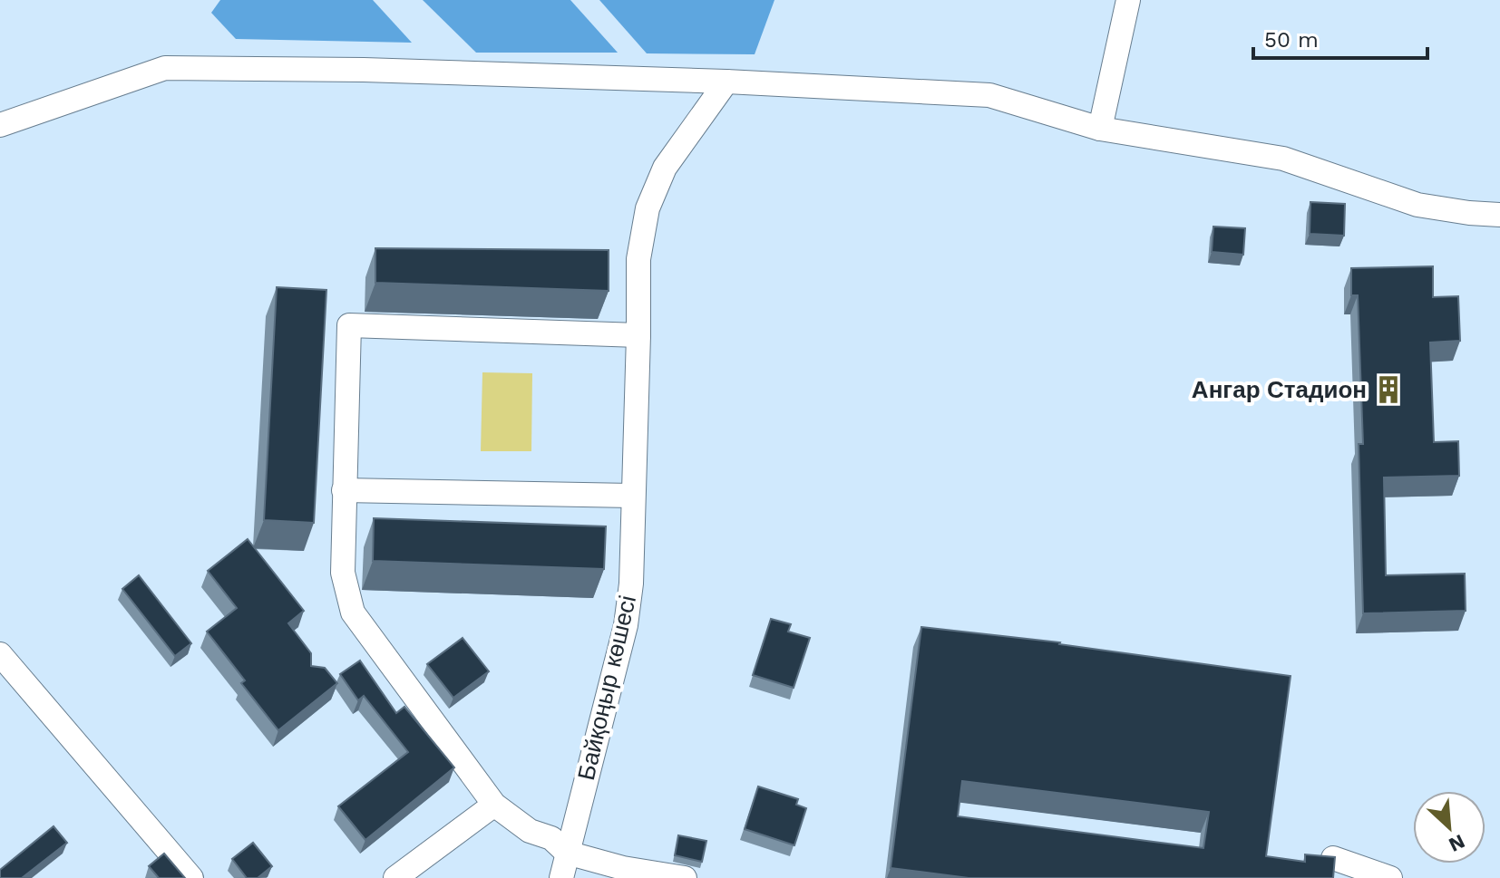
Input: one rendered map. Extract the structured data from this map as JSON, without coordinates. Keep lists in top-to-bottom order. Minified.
{"streets":{"street":["Байқоңыр көшесі"]},"places":{"building":["Ангар Стадион"]},"scale_bar":"50 m","north":"bottom right"}
